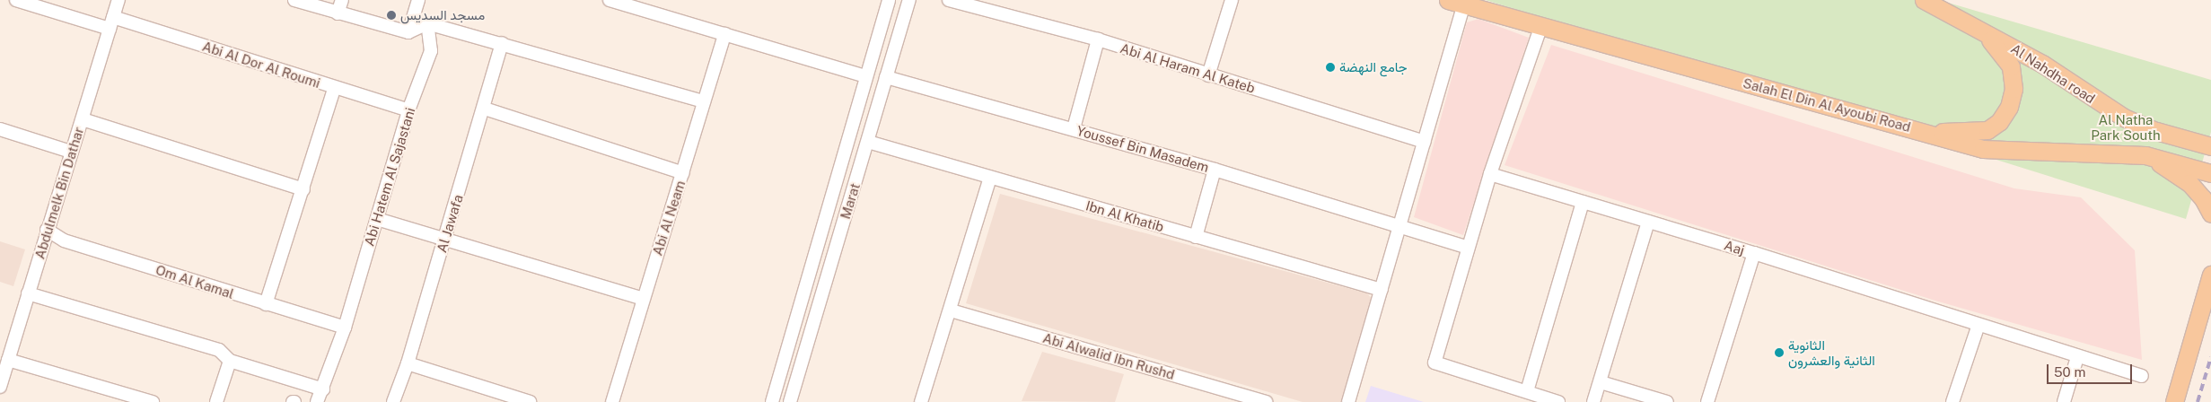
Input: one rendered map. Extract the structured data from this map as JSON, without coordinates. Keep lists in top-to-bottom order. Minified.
{"streets":{"main road":["Al Nahdha road","Salah El Din Al Ayoubi Road"],"street":["Abi Al Dor Al Roumi","Abi Al Haram Al Kateb","Youssef Bin Masadem","Abi Hatem Al Sajastani","Abdulmelk Bin Dathar","Marat","Ibn Al Khatib","Abi Al Neam","Al Jawafa","Aaj","Om Al Kamal","Abi Alwalid Ibn Rushd"]},"crossings":[["Abi Al Dor Al Roumi","Abi Hatem Al Sajastani"],["Abi Al Dor Al Roumi","Abdulmelk Bin Dathar"],["Youssef Bin Masadem","Marat"],["Abi Hatem Al Sajastani","Om Al Kamal"],["Abdulmelk Bin Dathar","Om Al Kamal"],["Marat","Ibn Al Khatib"]],"parks":["Al Natha Park South"],"places":["مسجد السديس","جامع النهضة","الثانوية الثانية والعشرون"],"scale_bar":"50 m"}
